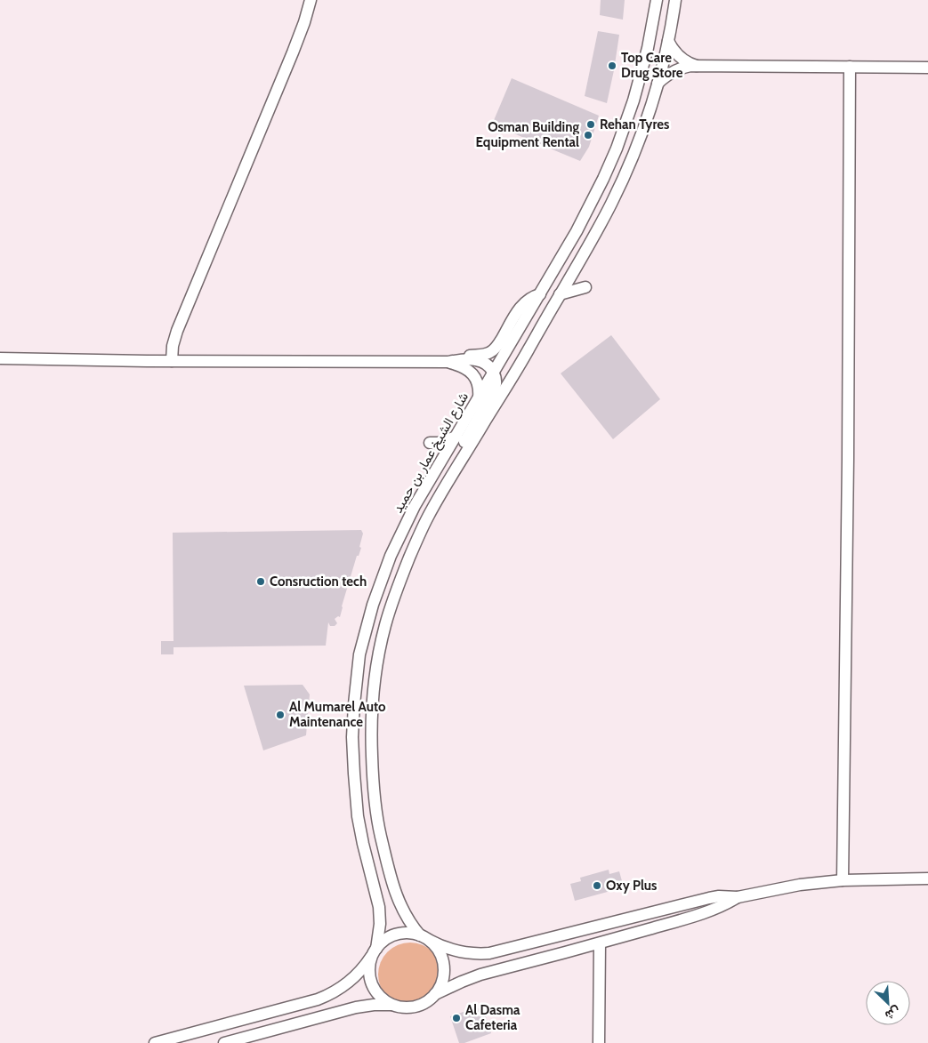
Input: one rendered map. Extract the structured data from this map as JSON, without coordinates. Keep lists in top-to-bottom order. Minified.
{"streets":{"street":["شارع الشيخ عمار بن حميد"]},"places":["Top Care Drug Store","Rehan Tyres","Osman Building Equipment Rental","Consruction tech","Al Mumarel Auto Maintenance","Oxy Plus","Al Dasma Cafeteria"],"north":"bottom right"}
